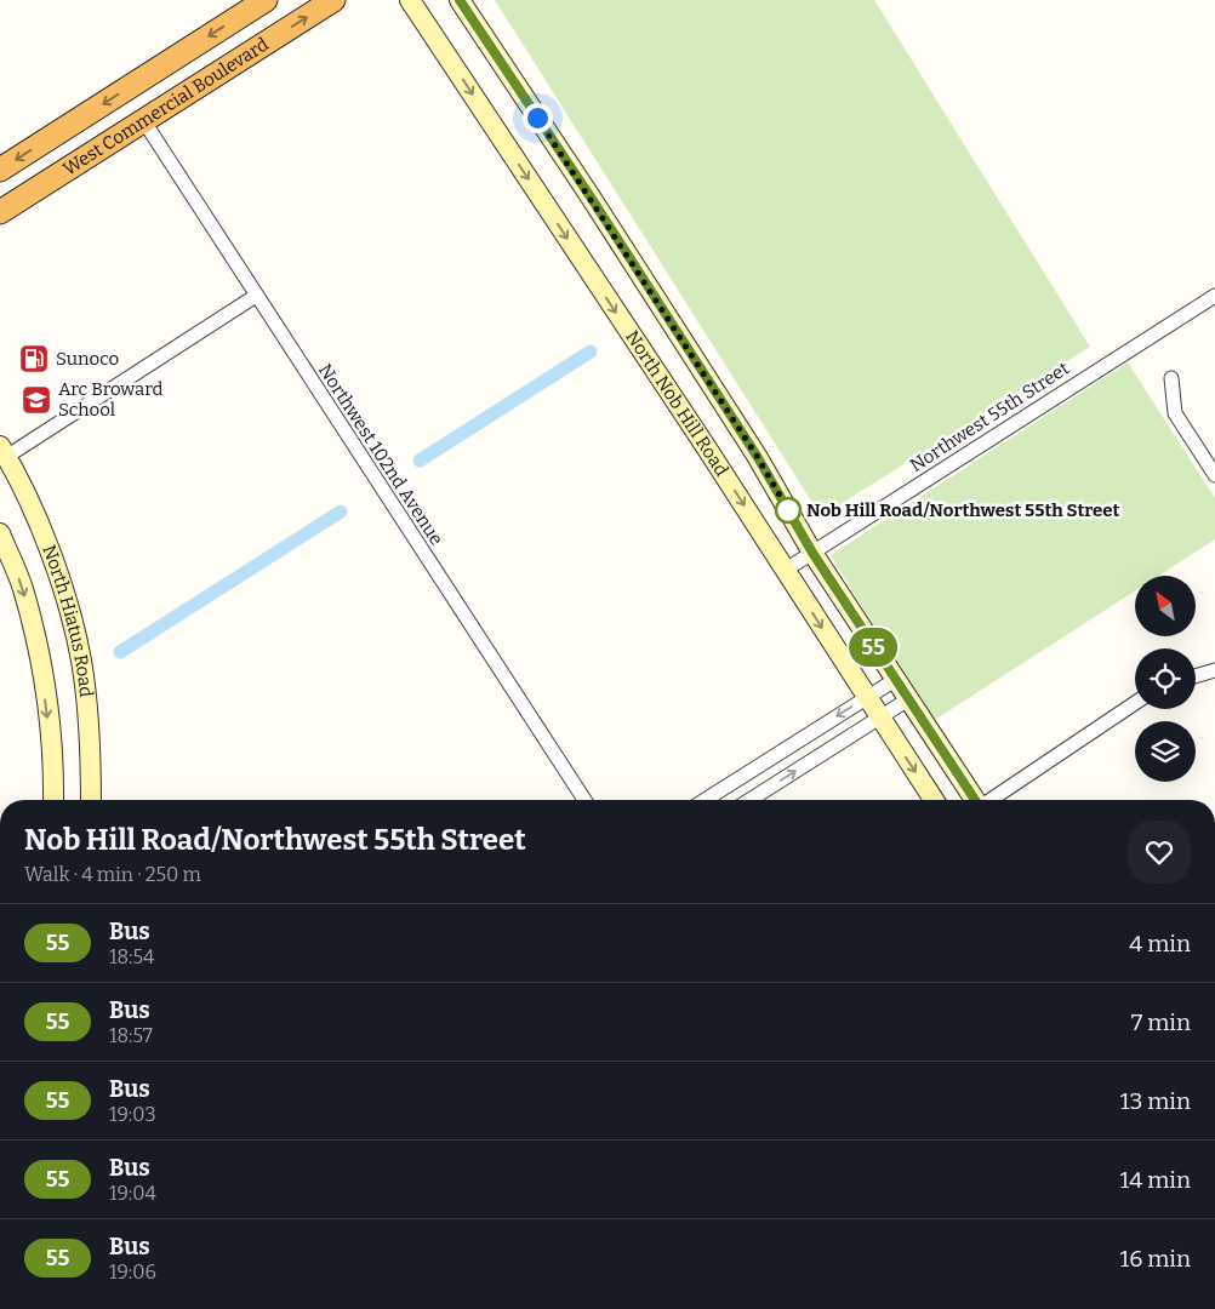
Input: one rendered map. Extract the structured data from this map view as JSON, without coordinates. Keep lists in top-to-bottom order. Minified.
{"streets":{"highway":["West Commercial Boulevard"],"main road":["North Nob Hill Road","North Hiatus Road"],"street":["Northwest 55th Street","Northwest 102nd Avenue"]},"crossings":[["West Commercial Boulevard","Northwest 102nd Avenue"],["North Nob Hill Road","Northwest 55th Street"]],"places":{"fuel station":["Sunoco"],"school or university":["Arc Broward School"],"other":["Nob Hill Road/Northwest 55th Street"]},"lines":["bus line 55"],"north":"top left","page":{"on_map":"55","heading":["Nob Hill Road/Northwest 55th Street","Walk · 4 min · 250 m"],"list":[{"mark":"55","name":"Bus","note":"18:54","value":"4 min"},{"mark":"55","name":"Bus","note":"18:57","value":"7 min"},{"mark":"55","name":"Bus","note":"19:03","value":"13 min"},{"mark":"55","name":"Bus","note":"19:04","value":"14 min"},{"mark":"55","name":"Bus","note":"19:06","value":"16 min"}]}}
